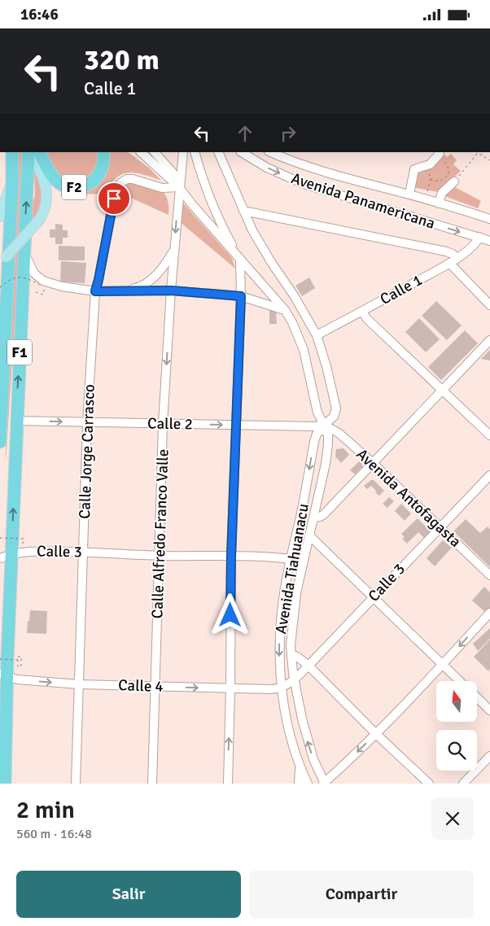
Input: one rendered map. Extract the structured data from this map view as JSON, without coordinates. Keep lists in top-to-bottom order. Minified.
{"streets":{"highway":["F2","F1"],"street":["Avenida Panamericana","Calle 1","Calle 2","Calle Jorge Carrasco","Avenida Antofagasta","Calle Alfredo Franco Valle","Calle 3","Avenida Tiahuanacu","Calle 4"]},"crossings":[["Avenida Panamericana","Calle 1"],["F1","Calle 2"],["F1","Calle 3"],["F1","Calle 4"],["Calle 2","Calle Jorge Carrasco"],["Calle 2","Avenida Antofagasta"],["Calle 2","Calle Alfredo Franco Valle"],["Calle 2","Avenida Tiahuanacu"],["Calle Jorge Carrasco","Calle Alfredo Franco Valle"],["Calle Jorge Carrasco","Calle 3"],["Calle Jorge Carrasco","Avenida Tiahuanacu"],["Calle Jorge Carrasco","Calle 4"],["Avenida Antofagasta","Calle 3"],["Avenida Antofagasta","Avenida Tiahuanacu"],["Calle Alfredo Franco Valle","Calle 3"],["Calle Alfredo Franco Valle","Avenida Tiahuanacu"],["Calle Alfredo Franco Valle","Calle 4"],["Calle 3","Avenida Tiahuanacu"],["Calle 3","Calle 4"],["Avenida Tiahuanacu","Calle 4"]],"one_way":["Calle 2","Calle 4"],"north":"top","page":{"status":"16:46","turn":["320 m","Calle 1"],"heading":["2 min","560 m · 16:48"],"buttons":["Salir","Compartir"]}}
